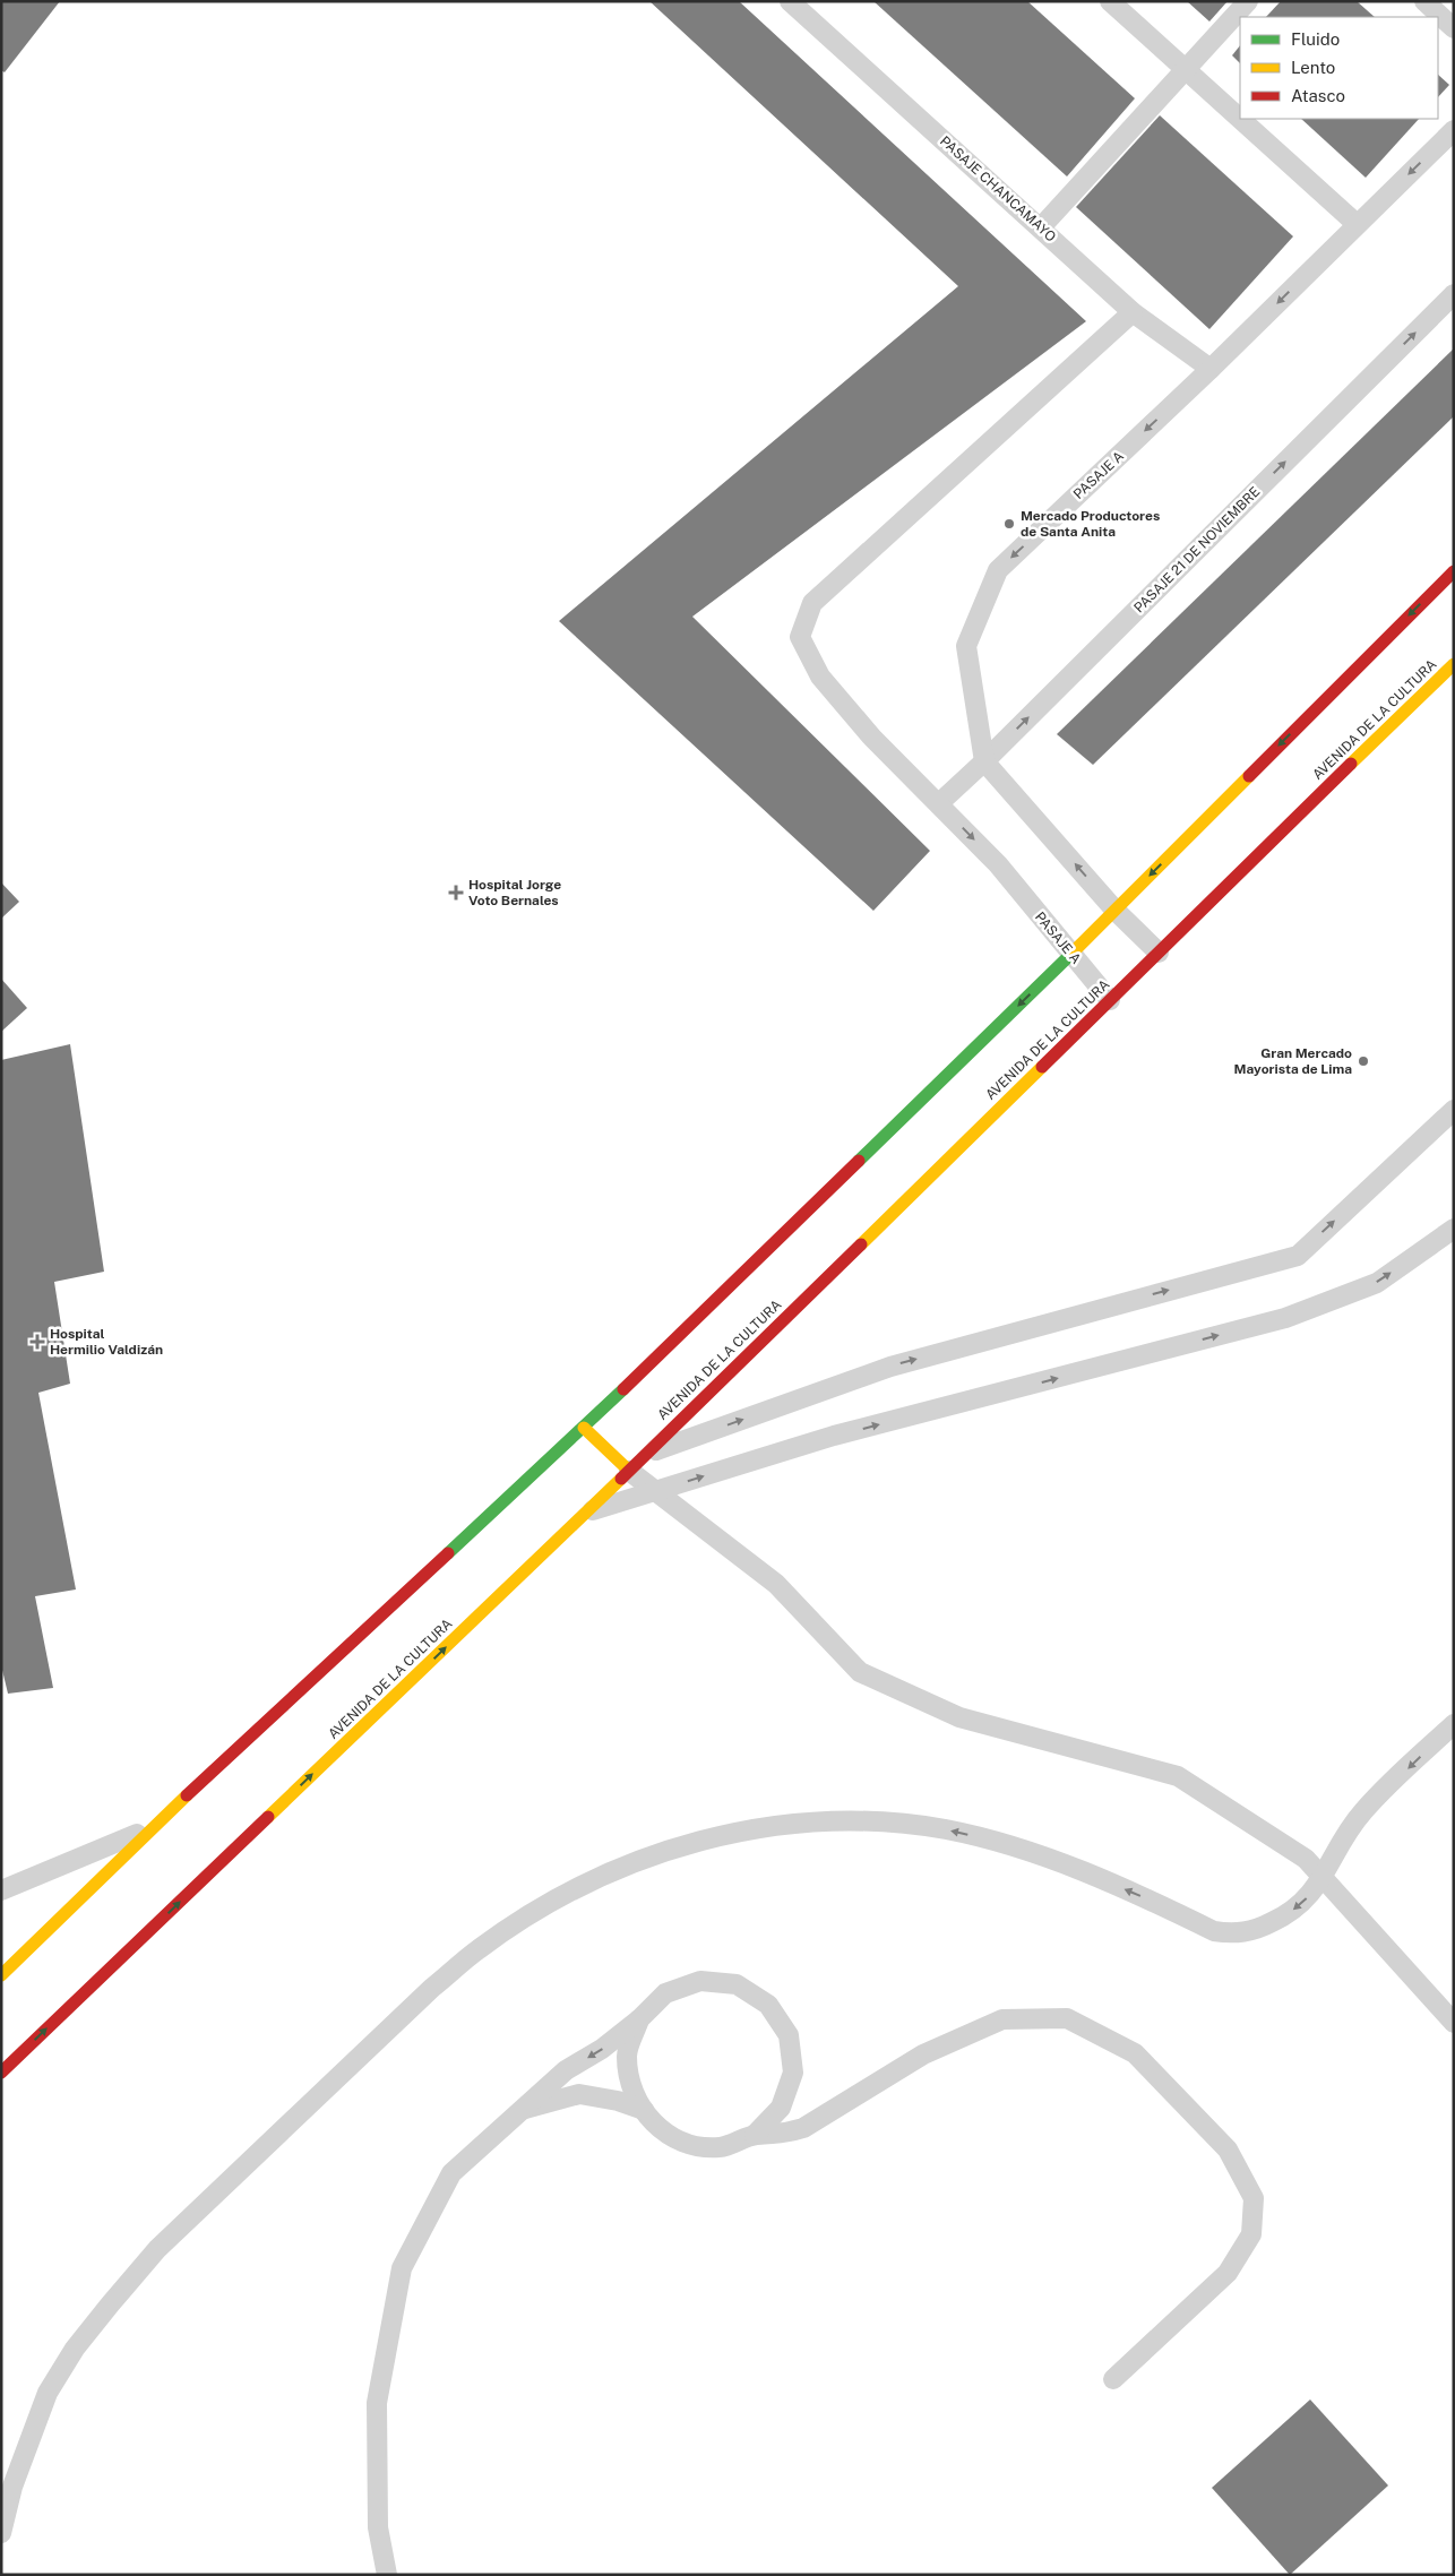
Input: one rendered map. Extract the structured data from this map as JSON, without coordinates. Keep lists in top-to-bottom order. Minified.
{"streets":{"main road":["AVENIDA DE LA CULTURA"],"lane":["PASAJE CHANCAMAYO","PASAJE A","PASAJE 21 DE NOVIEMBRE"]},"crossings":[["PASAJE CHANCAMAYO","PASAJE A"],["PASAJE A","PASAJE 21 DE NOVIEMBRE"],["PASAJE A","AVENIDA DE LA CULTURA"]],"one_way":["PASAJE A","PASAJE 21 DE NOVIEMBRE"],"places":{"other":["Mercado Productores de Santa Anita","Gran Mercado Mayorista de Lima"],"health":["Hospital Jorge Voto Bernales","Hospital Hermilio Valdizán"]},"legend":["Fluido","Lento","Atasco"]}
